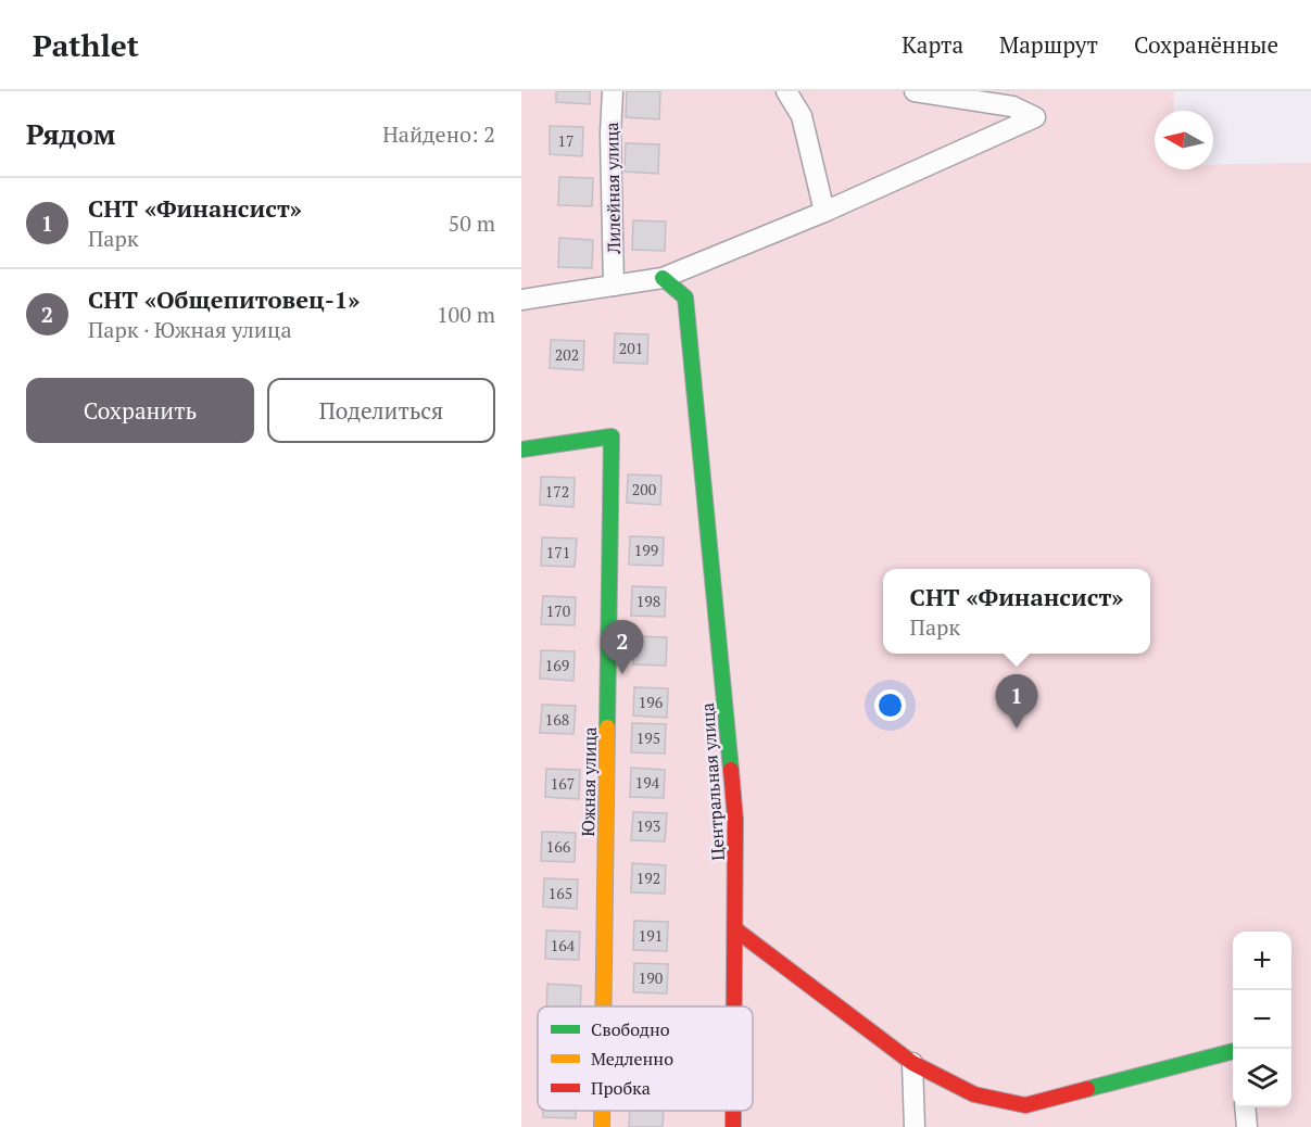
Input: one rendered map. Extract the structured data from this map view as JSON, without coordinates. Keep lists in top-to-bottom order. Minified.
{"streets":{"street":["Лилейная улица","Южная улица","Центральная улица"]},"house_numbers":["17","201","202","200","172","199","171","198","170","169","196","168","195","194","167","193","166","192","165","191","164","190"],"legend":["Свободно","Медленно","Пробка"],"north":"left","page":{"header":"Pathlet","nav":["Карта","Маршрут","Сохранённые"],"heading":["Рядом","Найдено: 2"],"list":[{"mark":"1","name":"СНТ «Финансист»","note":"Парк","value":"50 m"},{"mark":"2","name":"СНТ «Общепитовец-1»","note":"Парк · Южная улица","value":"100 m"}],"buttons":["Сохранить","Поделиться"],"popup":["СНТ «Финансист»","Парк"],"pins":["2","1"],"map_buttons":["+","−"]}}
